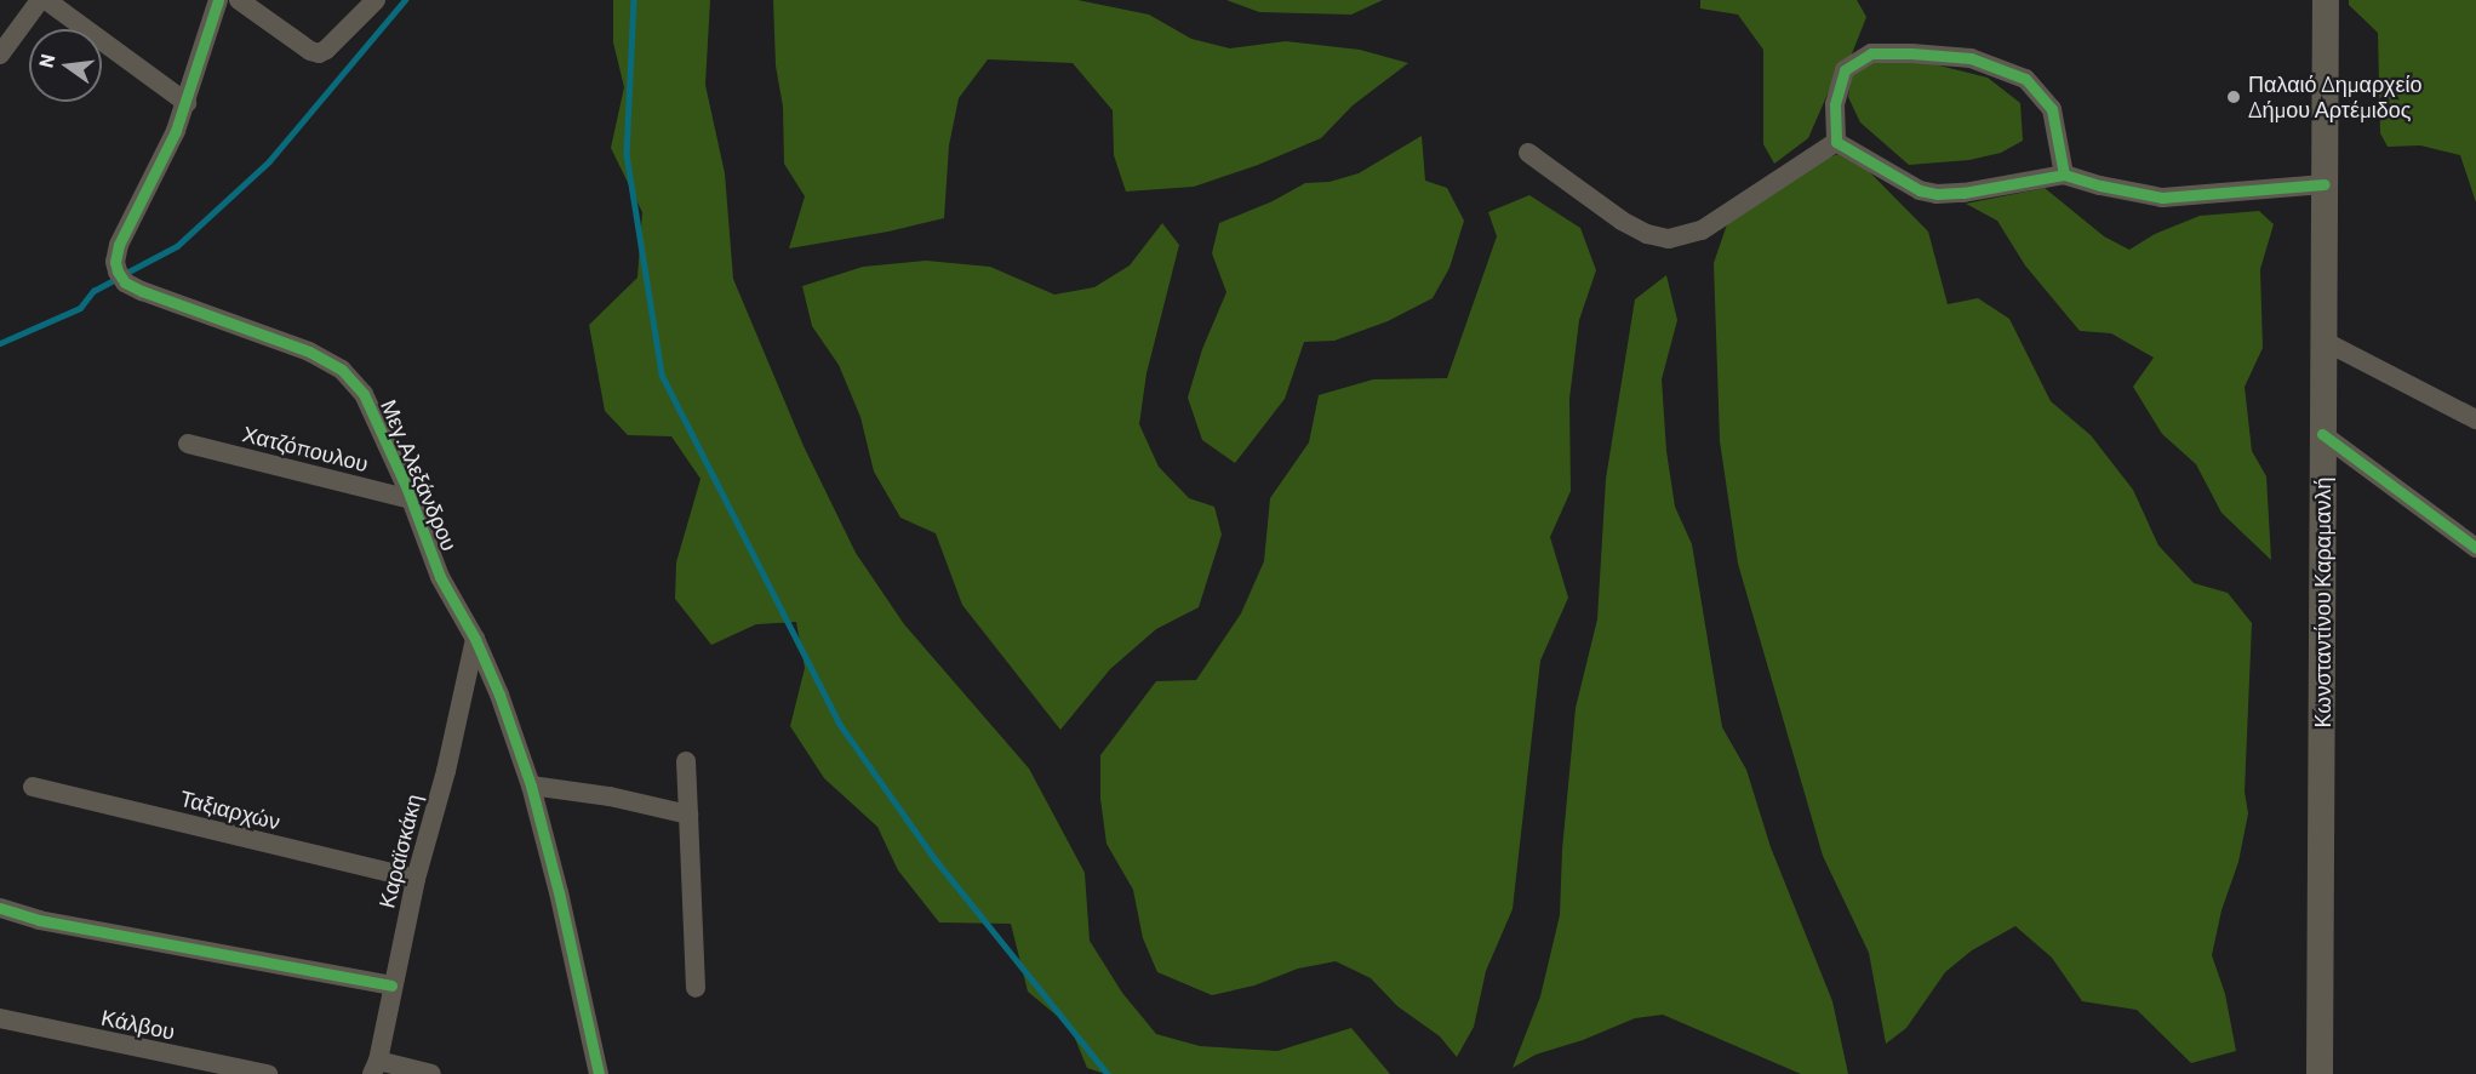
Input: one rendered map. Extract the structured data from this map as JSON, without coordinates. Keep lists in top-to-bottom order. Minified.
{"streets":{"main road":["Κωνσταντίνου Καραμανλή"],"street":["Χατζόπουλου","Μεγ.Αλεξάνδρου","Ταξιαρχών","Καραϊσκάκη","Κάλβου"]},"crossings":[["Χατζόπουλου","Μεγ.Αλεξάνδρου"],["Μεγ.Αλεξάνδρου","Καραϊσκάκη"],["Ταξιαρχών","Καραϊσκάκη"]],"places":["Παλαιό Δημαρχείο Δήμου Αρτέμιδος"],"north":"left"}
